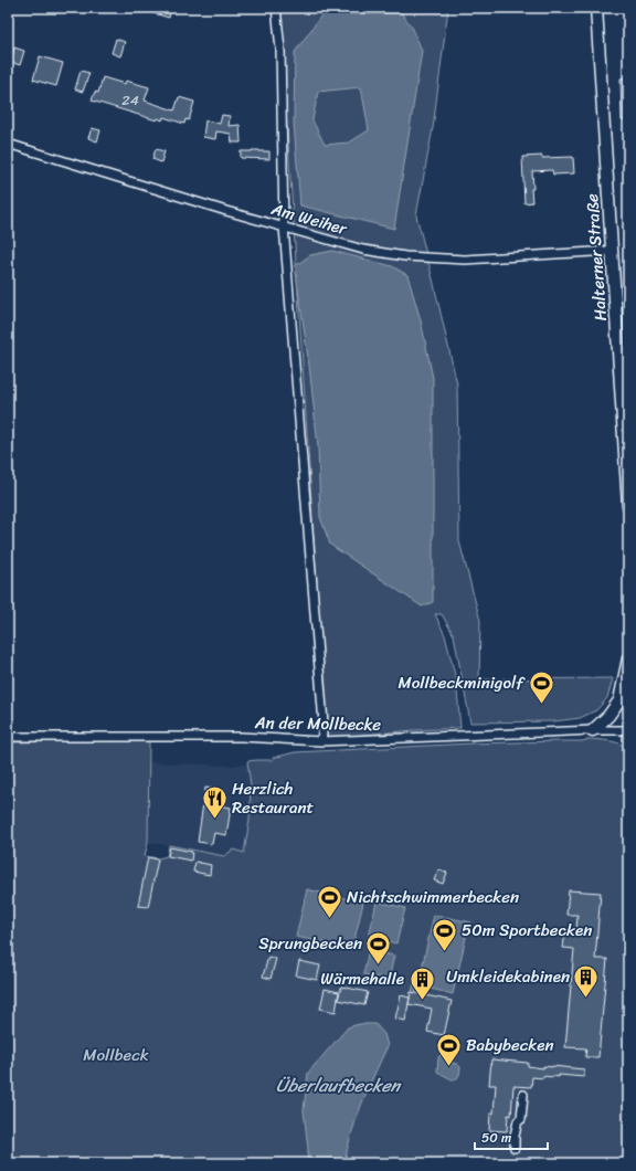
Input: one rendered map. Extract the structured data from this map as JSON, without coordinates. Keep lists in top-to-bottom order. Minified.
{"streets":{"main road":["Halterner Straße"],"street":["Am Weiher","An der Mollbecke"]},"crossings":[["Am Weiher","Halterner Straße"]],"water":["Überlaufbecken"],"parks":["Mollbeck"],"places":{"sports":["Mollbeckminigolf","Nichtschwimmerbecken","50m Sportbecken","Sprungbecken","Babybecken"],"restaurant":["Herzlich Restaurant"],"building":["Umkleidekabinen","Wärmehalle"]},"house_numbers":["24"],"scale_bar":"50 m"}
